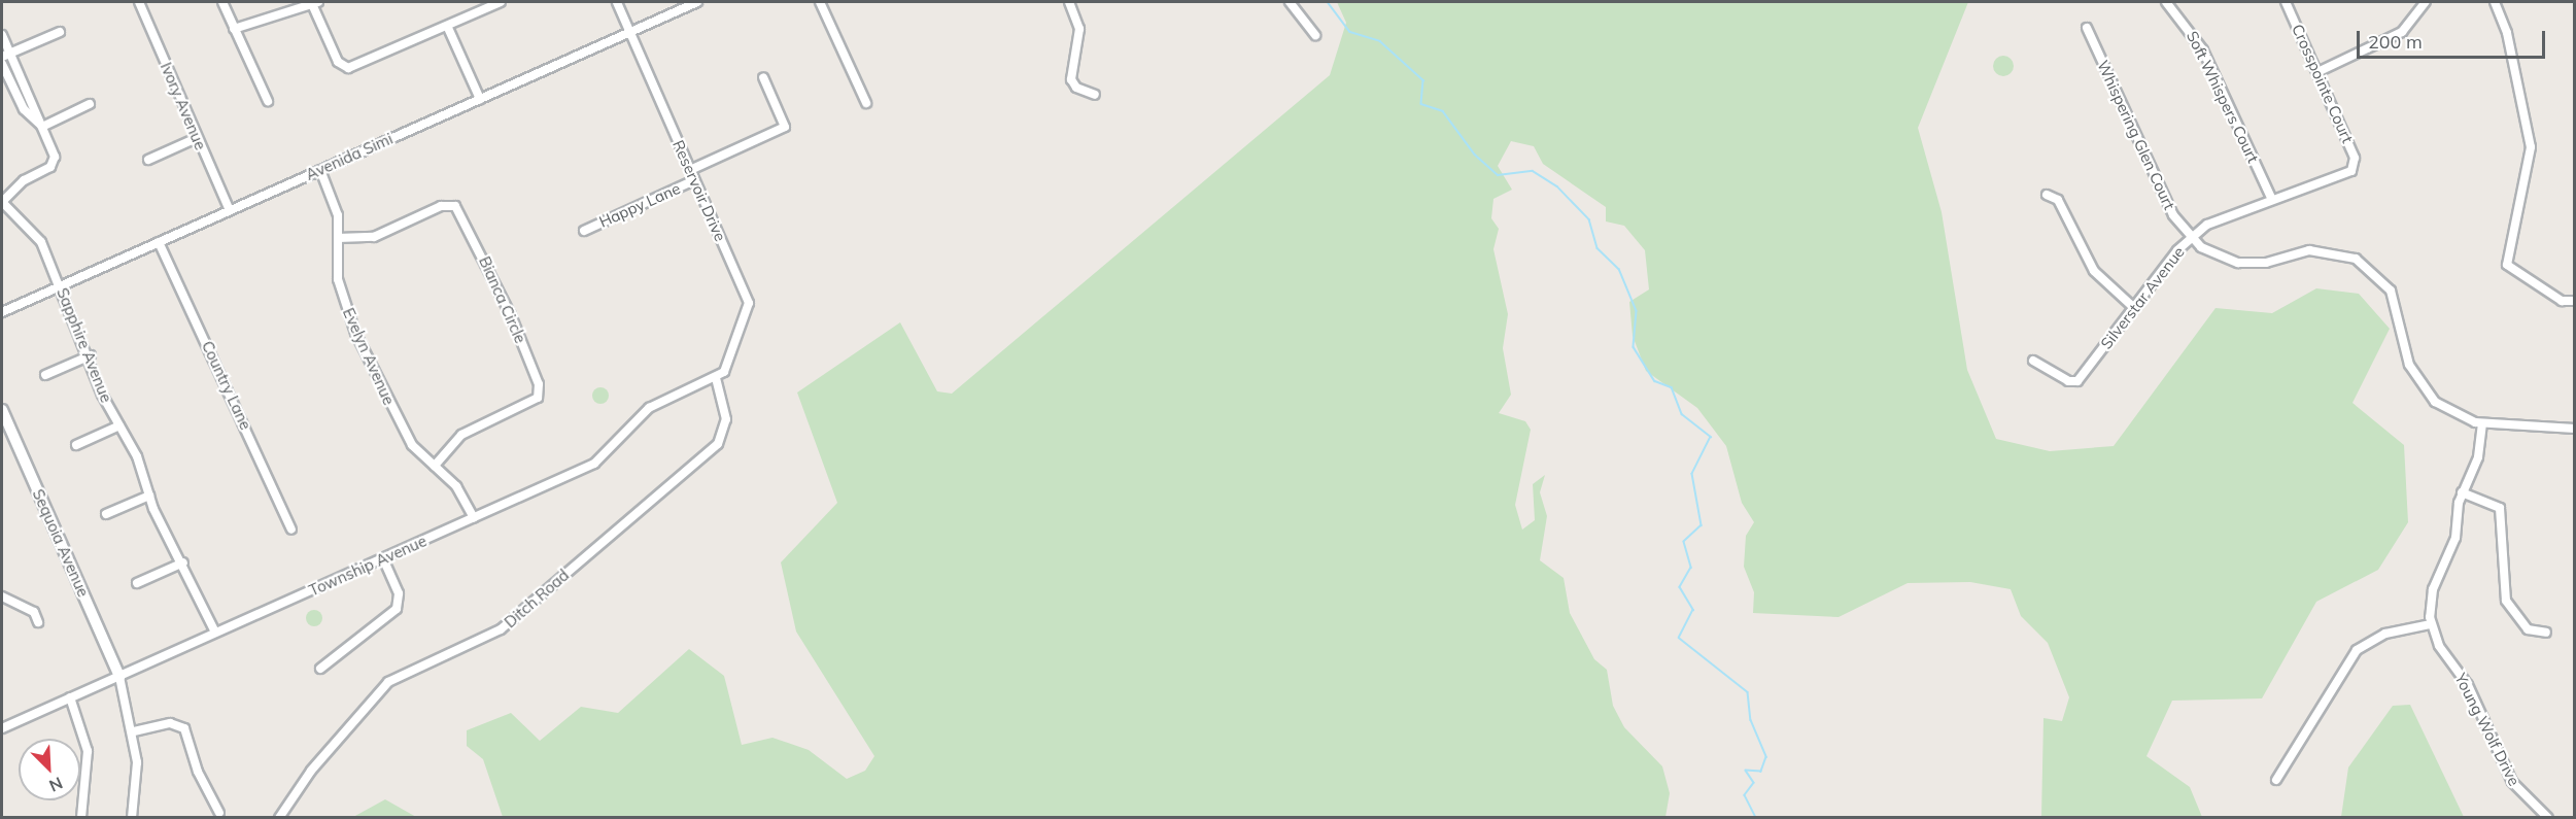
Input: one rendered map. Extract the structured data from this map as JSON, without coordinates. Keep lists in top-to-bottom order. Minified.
{"streets":{"street":["Crosspointe Court","Soft Whispers Court","Ivory Avenue","Whispering Glen Court","Avenida Simi","Reservoir Drive","Happy Lane","Silverstar Avenue","Bianca Circle","Sapphire Avenue","Evelyn Avenue","Country Lane","Sequoia Avenue","Township Avenue","Ditch Road","Young Wolf Drive"]},"crossings":[["Crosspointe Court","Silverstar Avenue"],["Soft Whispers Court","Silverstar Avenue"],["Ivory Avenue","Avenida Simi"],["Whispering Glen Court","Silverstar Avenue"],["Whispering Glen Court","Young Wolf Drive"],["Avenida Simi","Reservoir Drive"],["Avenida Simi","Sapphire Avenue"],["Avenida Simi","Evelyn Avenue"],["Avenida Simi","Country Lane"],["Reservoir Drive","Happy Lane"],["Reservoir Drive","Township Avenue"],["Reservoir Drive","Ditch Road"],["Bianca Circle","Evelyn Avenue"],["Sapphire Avenue","Township Avenue"],["Evelyn Avenue","Township Avenue"],["Sequoia Avenue","Township Avenue"],["Township Avenue","Ditch Road"]],"scale_bar":"200 m","north":"bottom right"}
